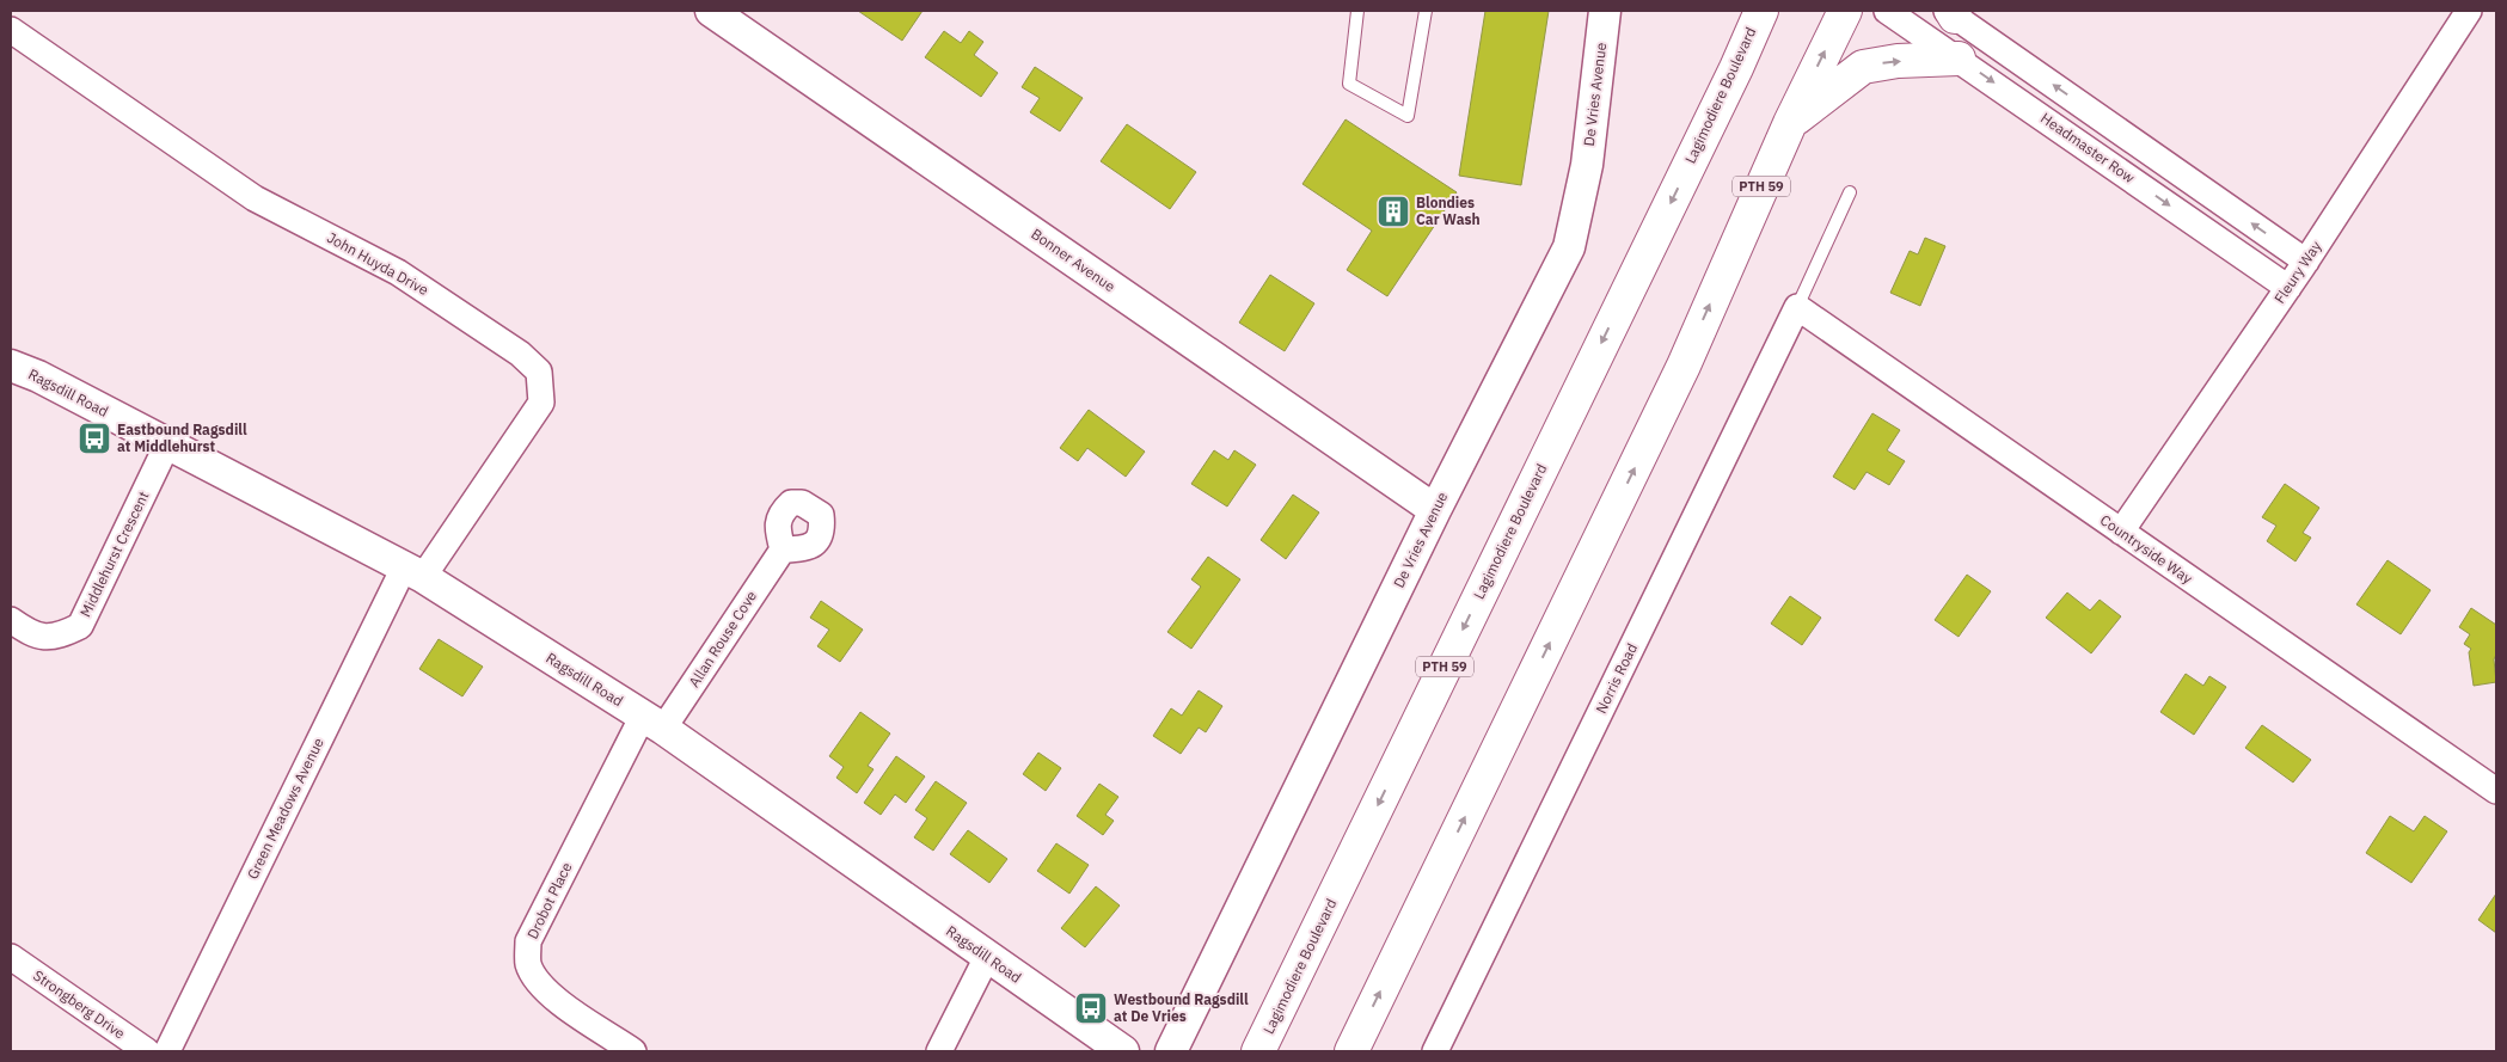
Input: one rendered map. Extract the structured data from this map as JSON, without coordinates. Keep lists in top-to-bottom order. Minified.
{"streets":{"main road":["Lagimodiere Boulevard","PTH 59"],"street":["De Vries Avenue","Headmaster Row","Bonner Avenue","John Huyda Drive","Fleury Way","Ragsdill Road","Countryside Way","Middlehurst Crescent","Allan Rouse Cove","Norris Road","Green Meadows Avenue","Drobot Place","Strongberg Drive"]},"crossings":[["De Vries Avenue","Bonner Avenue"],["Headmaster Row","Fleury Way"],["John Huyda Drive","Ragsdill Road"],["John Huyda Drive","Green Meadows Avenue"],["Fleury Way","Countryside Way"],["Ragsdill Road","Middlehurst Crescent"],["Ragsdill Road","Allan Rouse Cove"],["Ragsdill Road","Green Meadows Avenue"],["Ragsdill Road","Drobot Place"],["Countryside Way","Norris Road"],["Allan Rouse Cove","Drobot Place"]],"places":{"building":["Blondies Car Wash"],"bus stop":["Eastbound Ragsdill at Middlehurst","Westbound Ragsdill at De Vries"]}}
